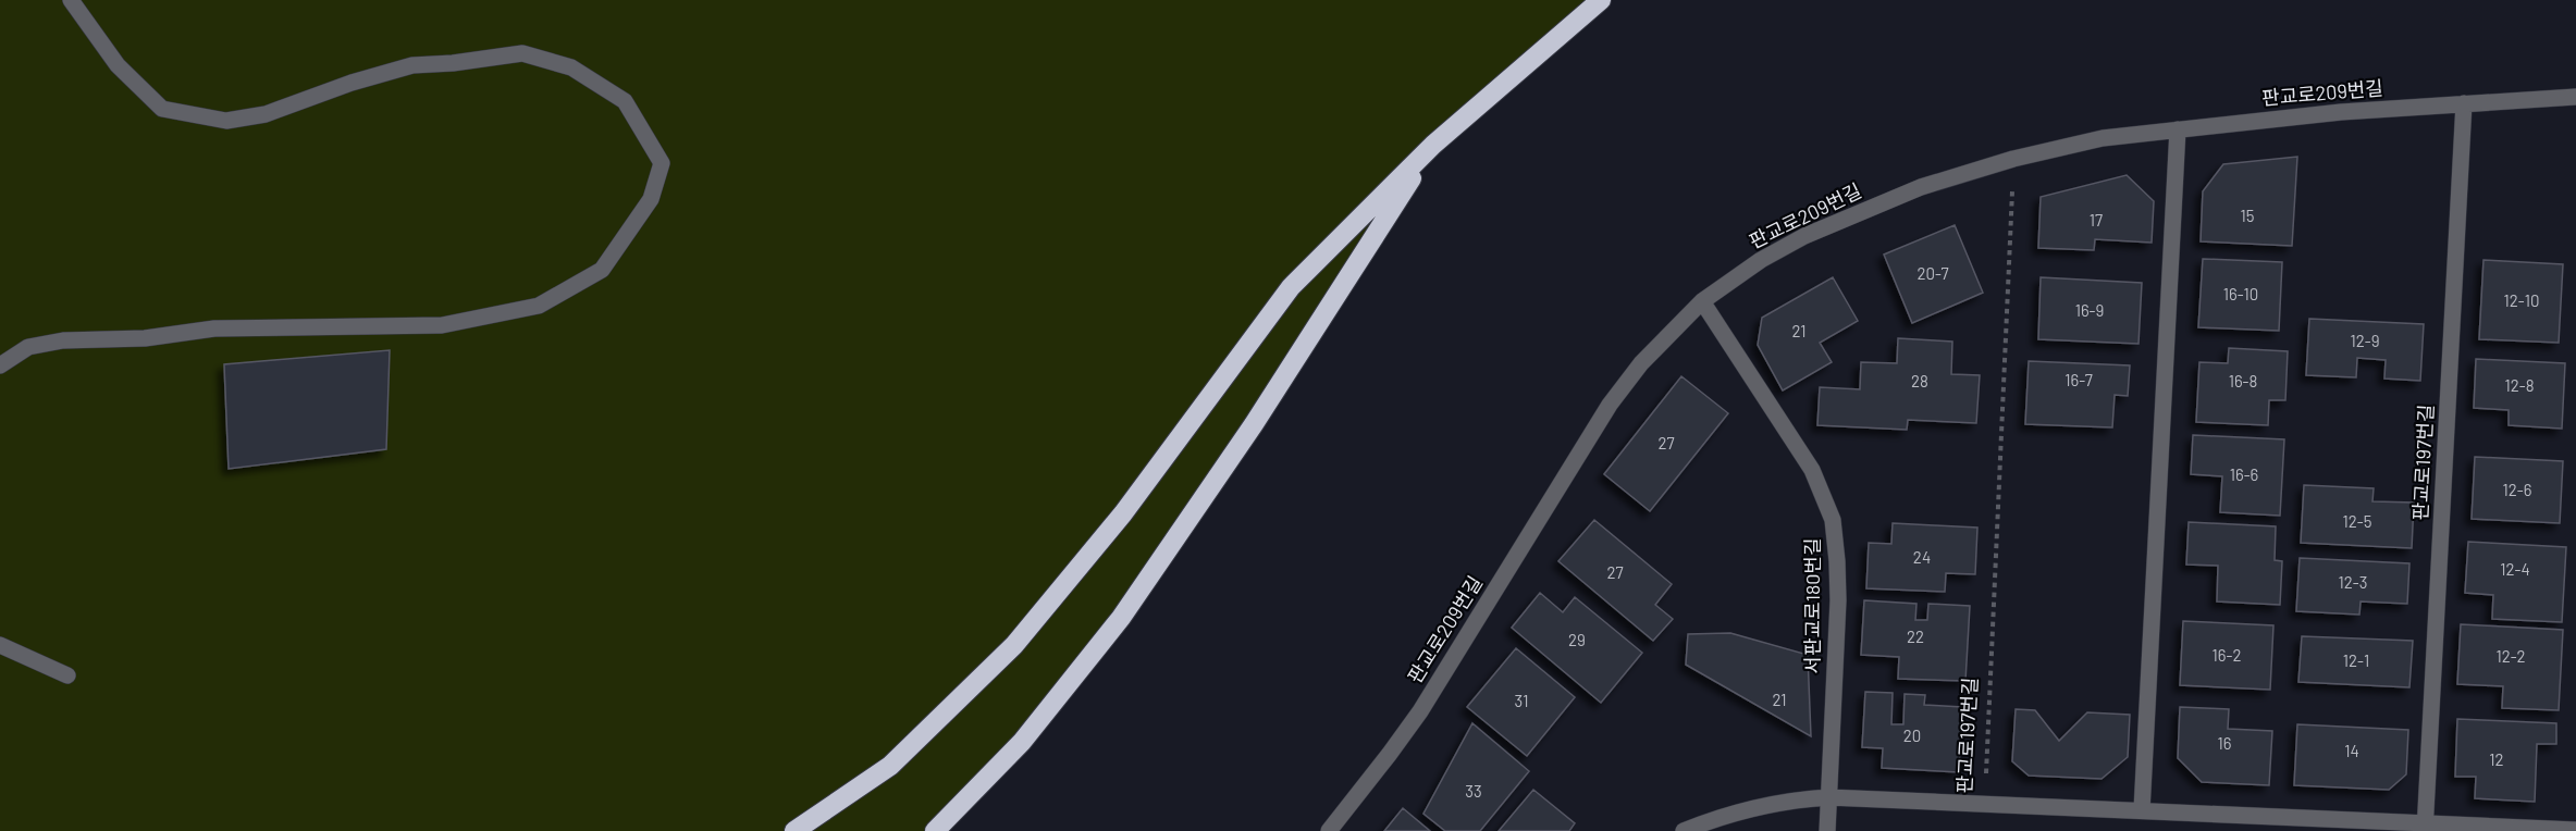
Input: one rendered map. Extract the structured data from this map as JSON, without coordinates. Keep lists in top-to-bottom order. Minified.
{"streets":{"street":["판교로209번길","판교로197번길","서판교로180번길"]},"crossings":[["판교로209번길","판교로197번길"],["판교로209번길","서판교로180번길"],["판교로197번길","서판교로180번길"]],"house_numbers":["15","17","20-7","16-10","12-10","16-9","21","12-9","16-7","28","16-8","12-8","27","16-6","12-6","12-5","24","12-4","27","12-3","22","29","16-2","12-2","12-1","21","31","20","16","14","12","33"]}
